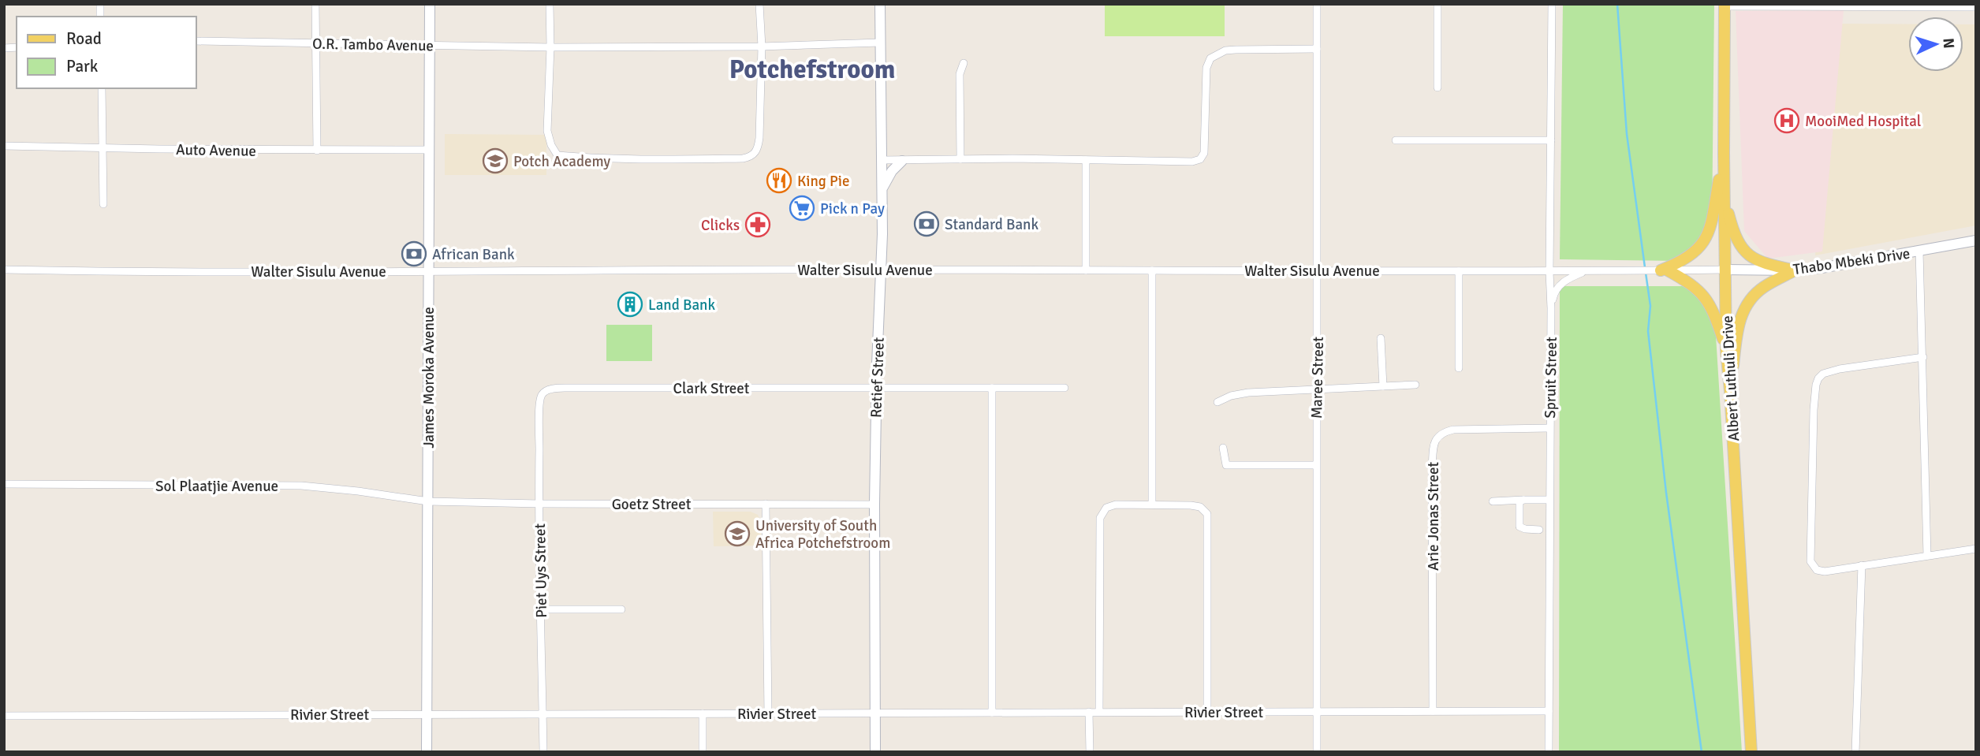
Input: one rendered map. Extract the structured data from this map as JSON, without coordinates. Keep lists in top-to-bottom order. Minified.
{"streets":{"main road":["Albert Luthuli Drive"],"street":["O.R. Tambo Avenue","Auto Avenue","Thabo Mbeki Drive","Walter Sisulu Avenue","James Moroka Avenue","Retief Street","Maree Street","Spruit Street","Clark Street","Sol Plaatjie Avenue","Goetz Street","Arie Jonas Street","Piet Uys Street","Rivier Street"]},"crossings":[["O.R. Tambo Avenue","James Moroka Avenue"],["O.R. Tambo Avenue","Retief Street"],["Auto Avenue","James Moroka Avenue"],["Thabo Mbeki Drive","Walter Sisulu Avenue"],["Thabo Mbeki Drive","Albert Luthuli Drive"],["Walter Sisulu Avenue","James Moroka Avenue"],["Walter Sisulu Avenue","Retief Street"],["Walter Sisulu Avenue","Maree Street"],["Walter Sisulu Avenue","Spruit Street"],["Walter Sisulu Avenue","Albert Luthuli Drive"],["James Moroka Avenue","Sol Plaatjie Avenue"],["James Moroka Avenue","Goetz Street"],["James Moroka Avenue","Rivier Street"],["Retief Street","Clark Street"],["Retief Street","Goetz Street"],["Retief Street","Rivier Street"],["Maree Street","Rivier Street"],["Spruit Street","Arie Jonas Street"],["Spruit Street","Rivier Street"],["Clark Street","Piet Uys Street"],["Sol Plaatjie Avenue","Goetz Street"],["Goetz Street","Piet Uys Street"],["Arie Jonas Street","Rivier Street"],["Piet Uys Street","Rivier Street"]],"districts":["Potchefstroom"],"places":{"hospital":["MooiMed Hospital"],"school or university":["Potch Academy","University of South Africa Potchefstroom"],"restaurant":["King Pie"],"supermarket":["Pick n Pay"],"bank":["Standard Bank","African Bank"],"pharmacy":["Clicks"],"building":["Land Bank"]},"legend":["Road","Park"],"north":"right"}
